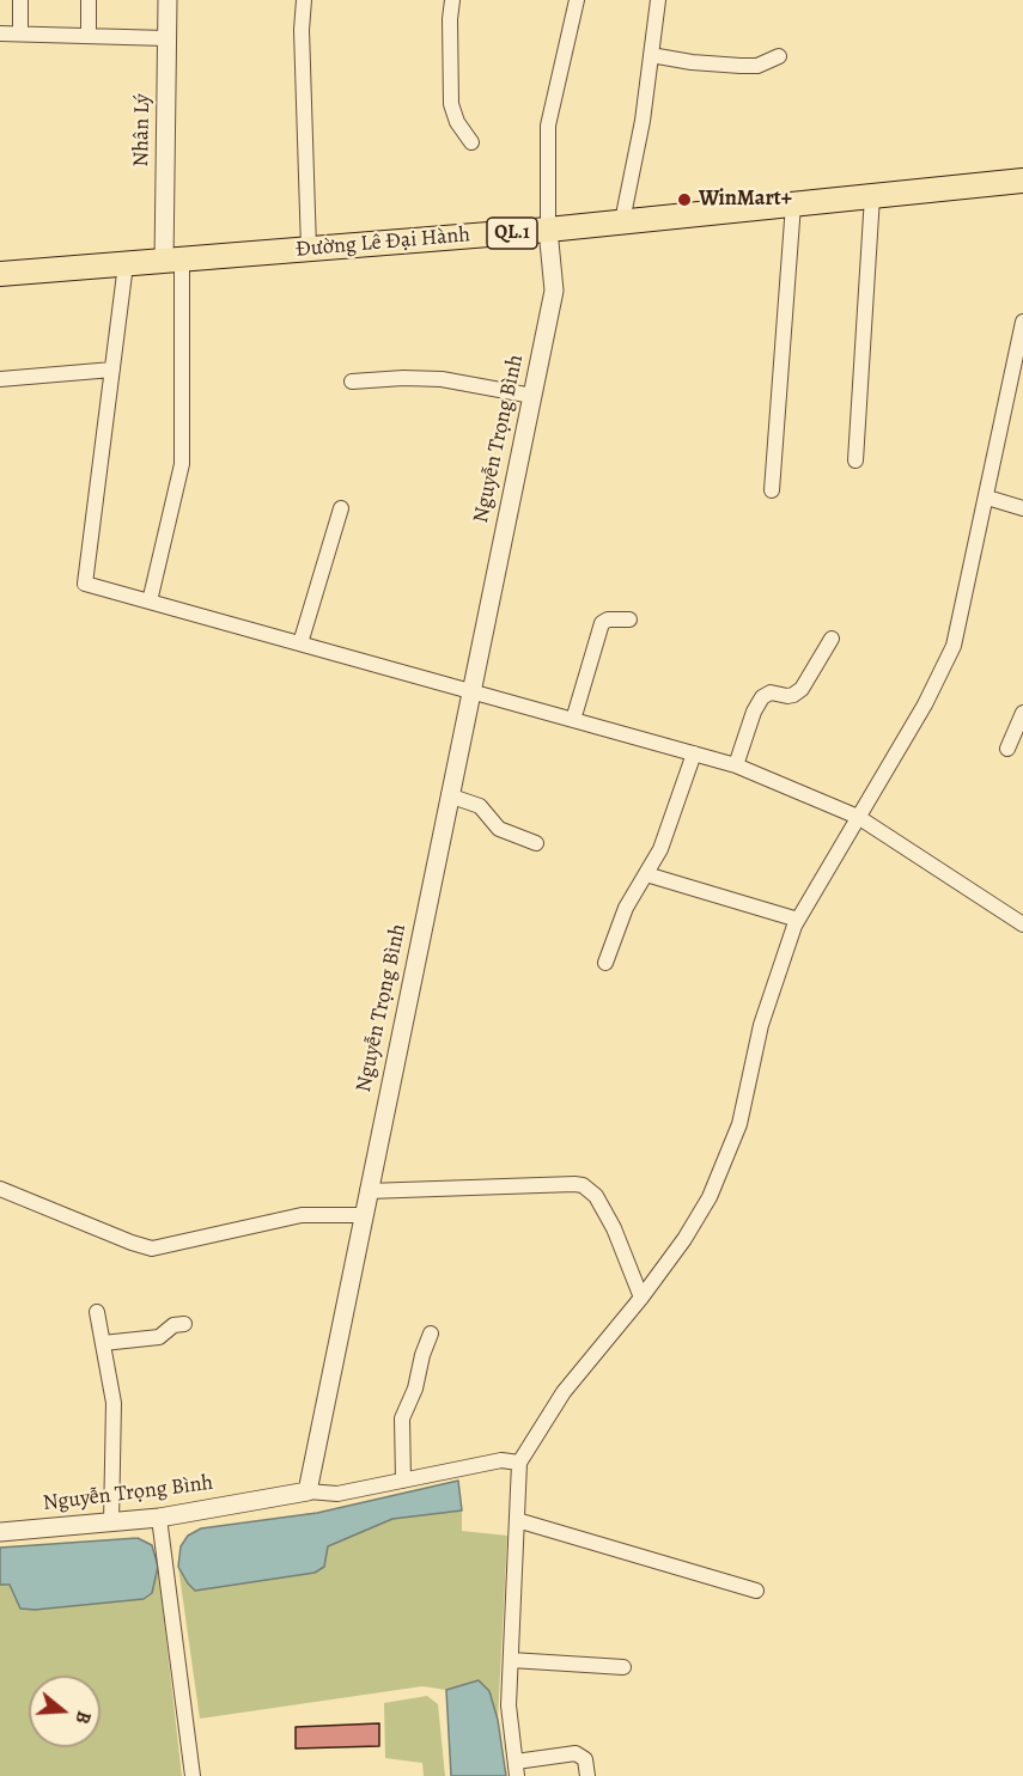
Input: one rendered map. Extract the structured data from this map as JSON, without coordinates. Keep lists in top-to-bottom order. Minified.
{"streets":{"main road":["QL.1","Đường Lê Đại Hành"],"street":["Nhân Lý","Nguyễn Trọng Bình"]},"crossings":[["Nhân Lý","Đường Lê Đại Hành"],["Đường Lê Đại Hành","Nguyễn Trọng Bình"]],"places":["WinMart+"],"north":"right"}
